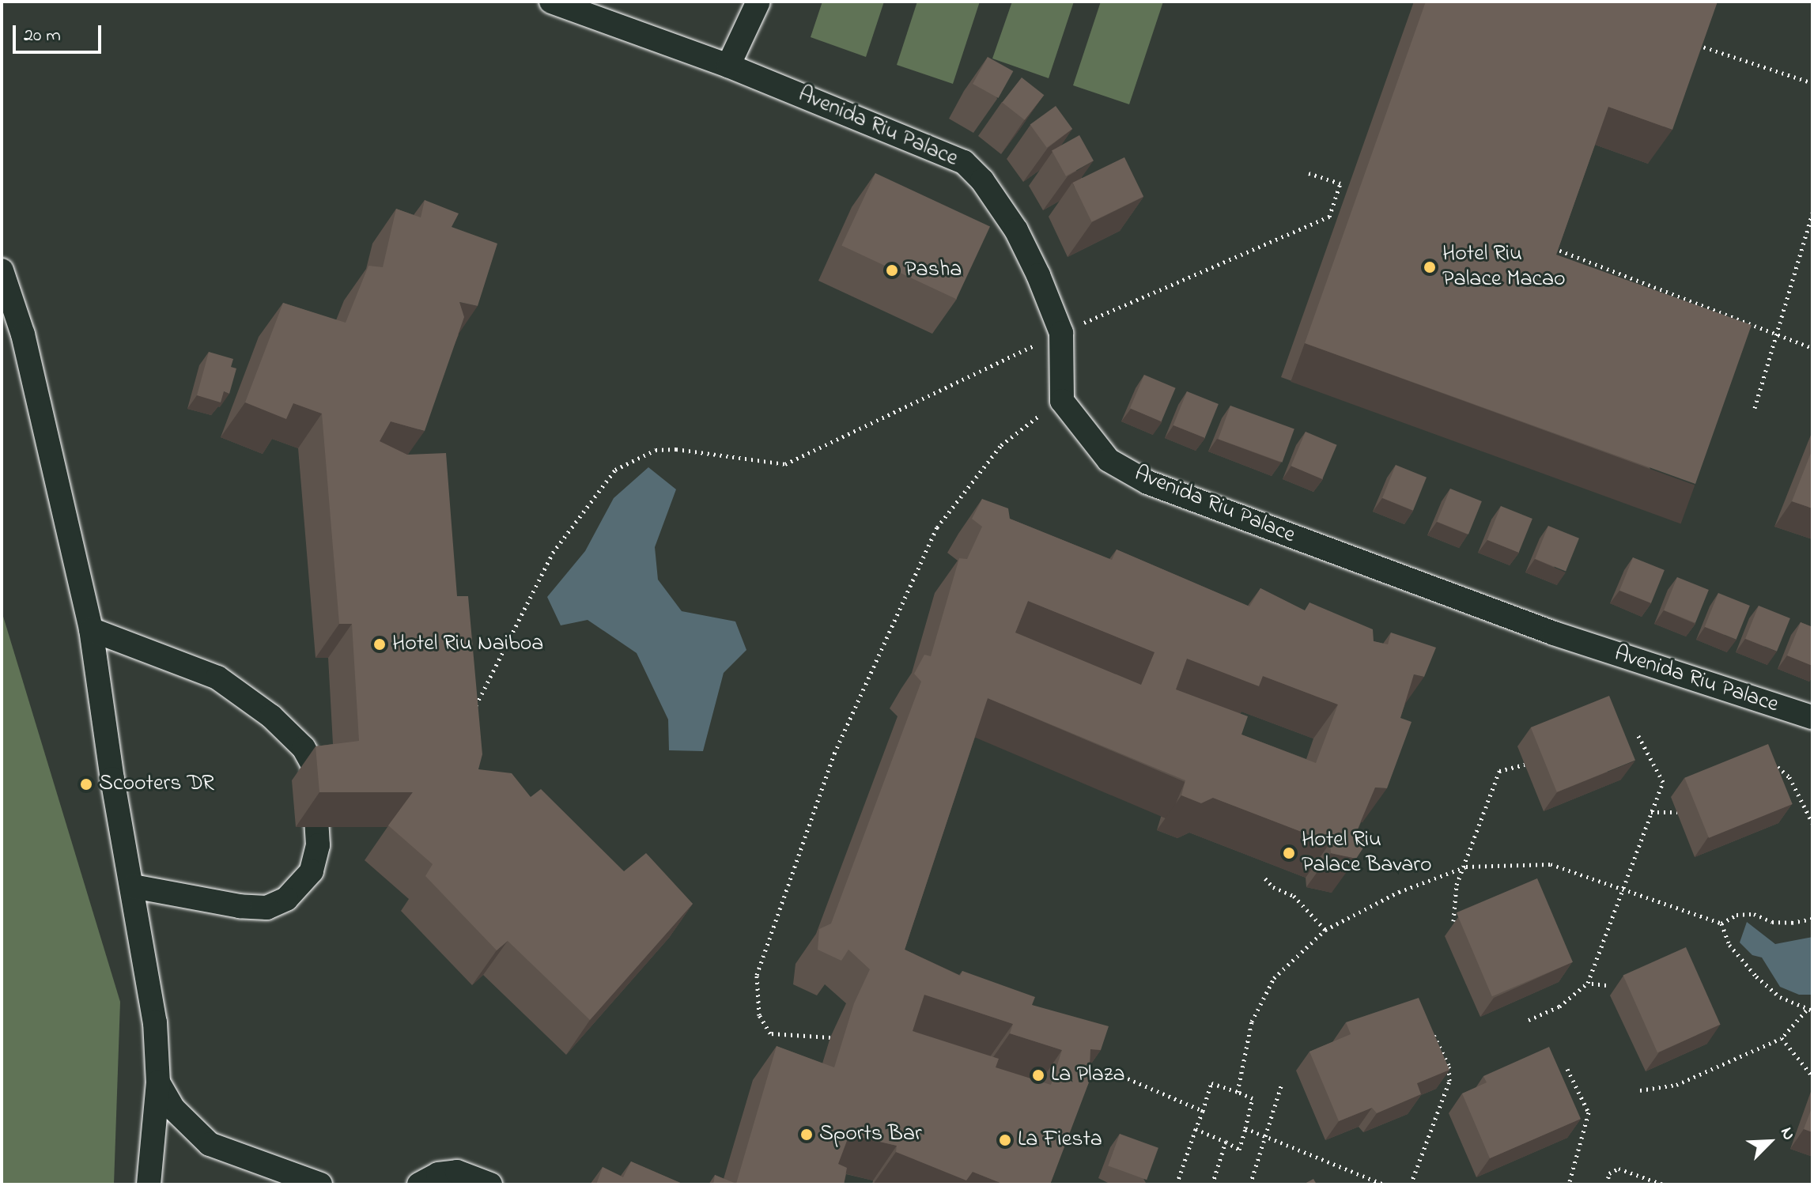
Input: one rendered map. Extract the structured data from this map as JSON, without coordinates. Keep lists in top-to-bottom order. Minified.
{"streets":{"street":["Avenida Riu Palace"]},"places":["Hotel Riu Palace Macao","Pasha","Hotel Riu Naiboa","Scooters DR","Hotel Riu Palace Bavaro","La Plaza","Sports Bar","La Fiesta"],"scale_bar":"20 m","north":"top right"}
